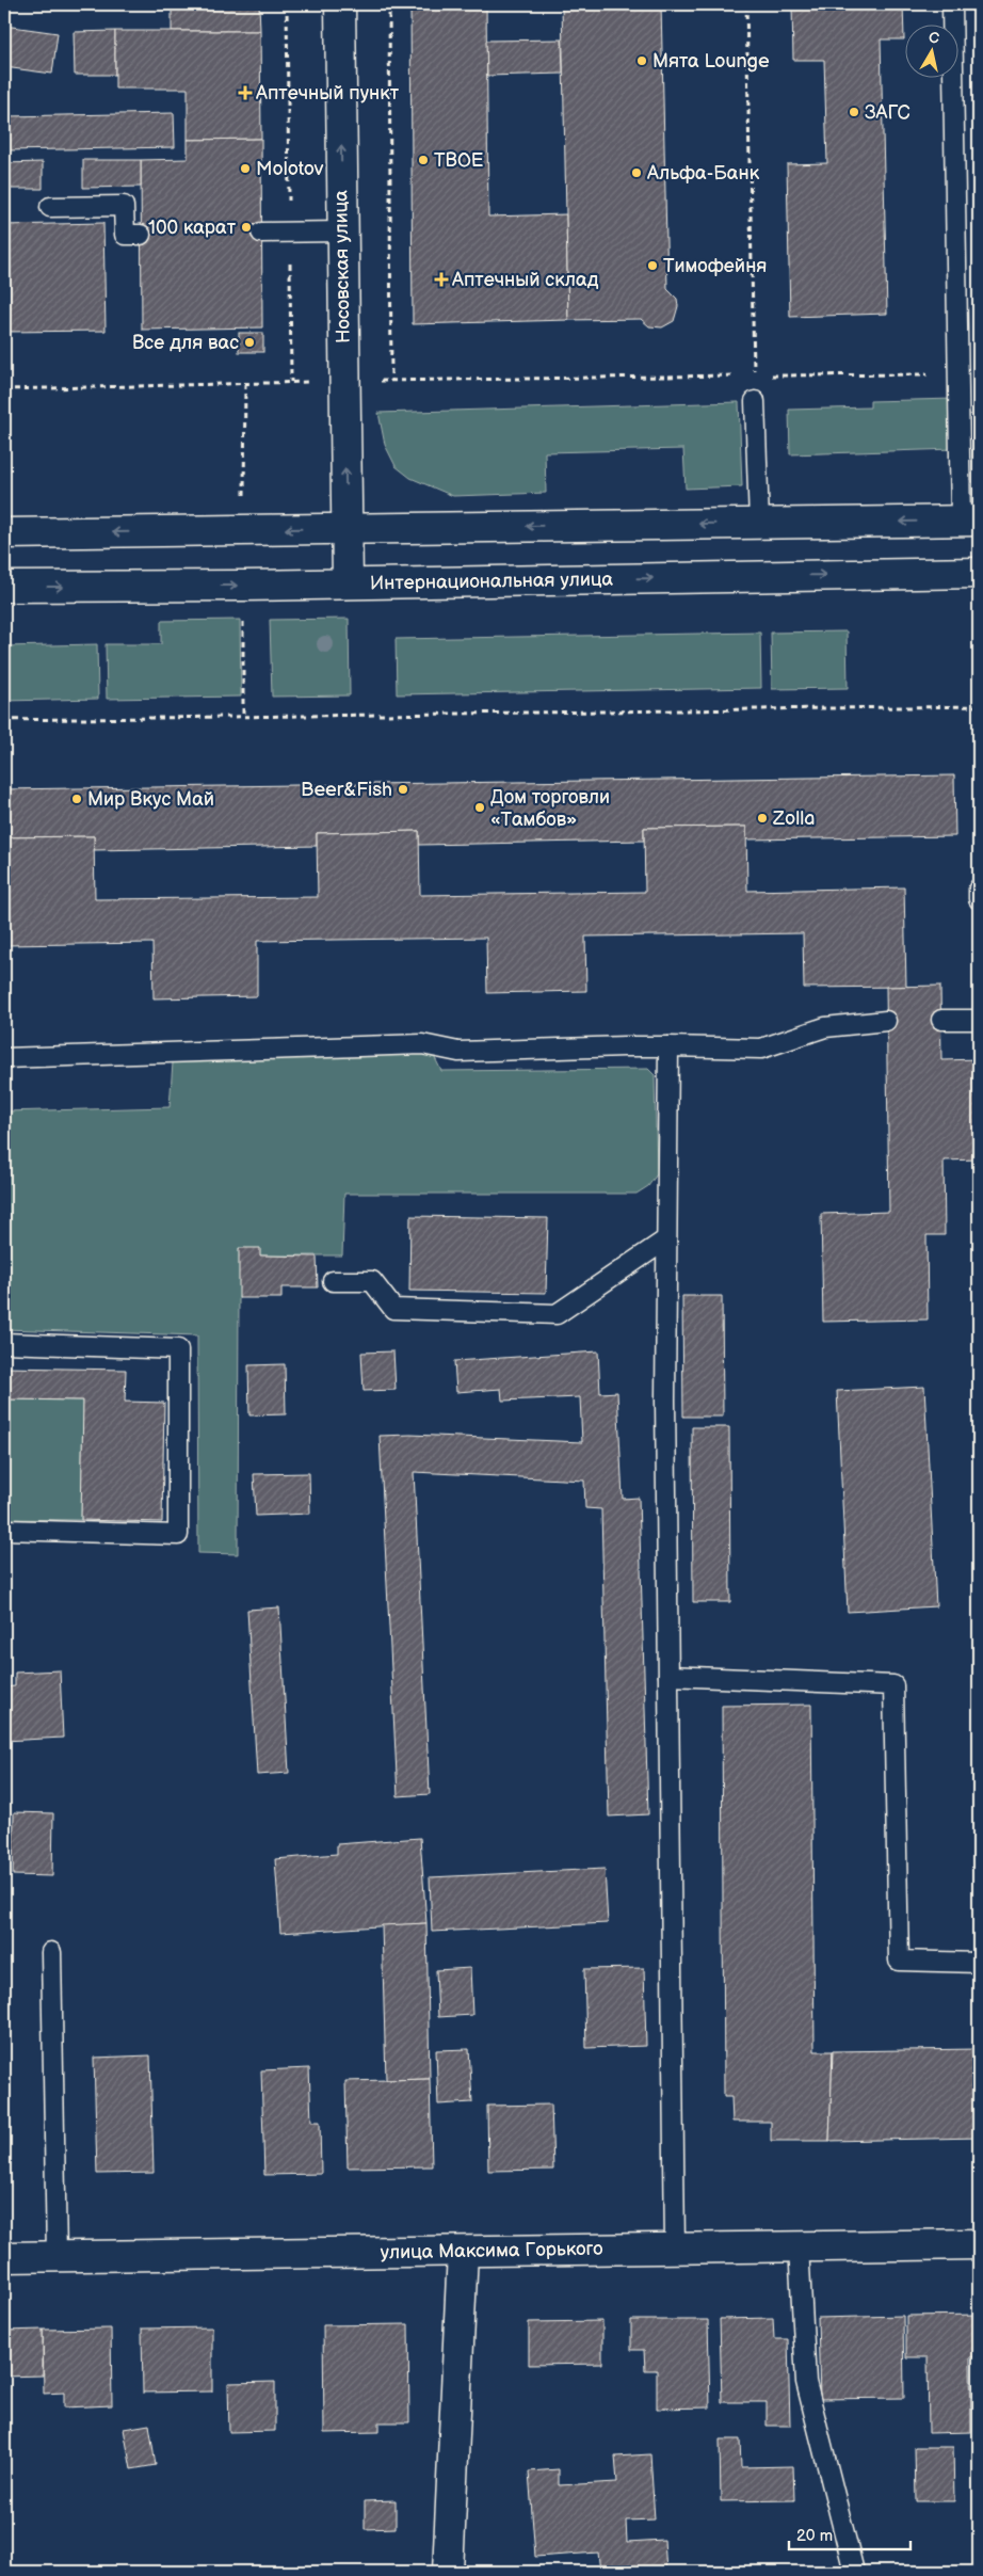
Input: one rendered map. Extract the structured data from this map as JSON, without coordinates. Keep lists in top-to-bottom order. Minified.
{"streets":{"main road":["Носовская улица","Интернациональная улица","улица Максима Горького"]},"crossings":[["Носовская улица","Интернациональная улица"]],"one_way":["Носовская улица"],"places":{"other":["Мята Lounge","ЗАГС","ТВОЕ","Molotov","Альфа-Банк","100 карат","Тимофейня","Все для вас","Beer&Fish","Мир Вкус Май","Дом торговли «Тамбов»","Zolla"],"health":["Аптечный пункт","Аптечный склад"]},"scale_bar":"20 m","north":"top"}
